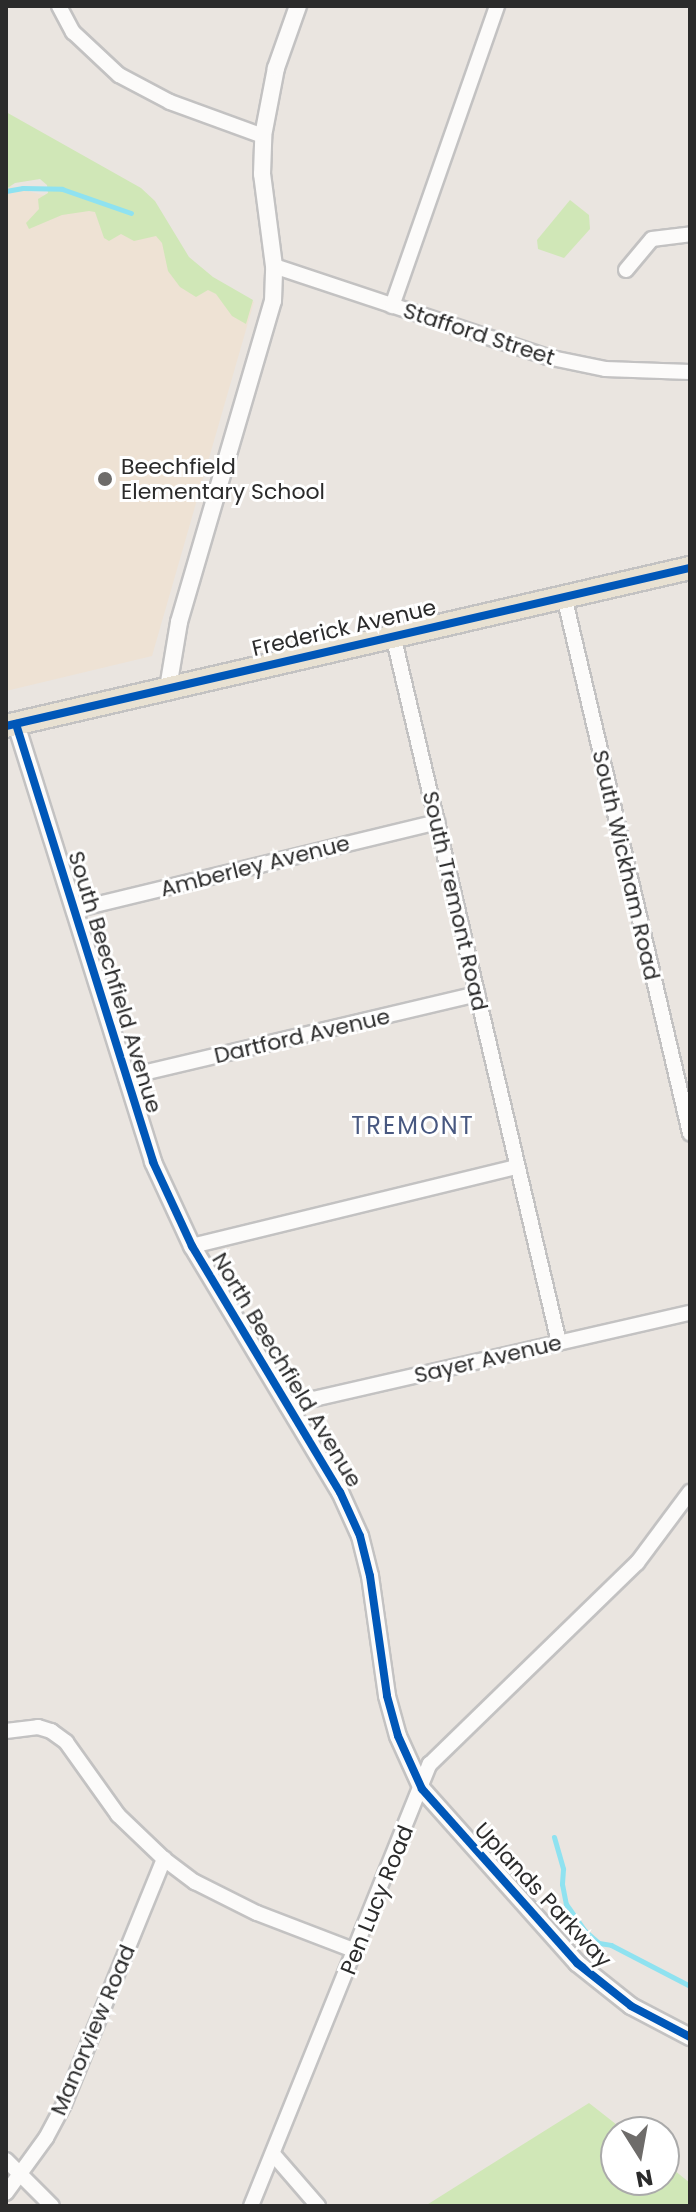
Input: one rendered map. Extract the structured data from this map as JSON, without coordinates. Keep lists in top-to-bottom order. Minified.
{"streets":{"main road":["Frederick Avenue"],"street":["Stafford Street","South Wickham Road","Amberley Avenue","South Tremont Road","South Beechfield Avenue","Dartford Avenue","Sayer Avenue","North Beechfield Avenue","Uplands Parkway","Pen Lucy Road","Manorview Road"]},"crossings":[["Frederick Avenue","South Wickham Road"],["Frederick Avenue","South Tremont Road"],["Frederick Avenue","South Beechfield Avenue"],["Amberley Avenue","South Tremont Road"],["Amberley Avenue","South Beechfield Avenue"],["South Tremont Road","Dartford Avenue"],["South Tremont Road","Sayer Avenue"],["South Beechfield Avenue","Dartford Avenue"],["South Beechfield Avenue","North Beechfield Avenue"],["Sayer Avenue","North Beechfield Avenue"],["North Beechfield Avenue","Uplands Parkway"],["North Beechfield Avenue","Pen Lucy Road"],["Uplands Parkway","Pen Lucy Road"]],"districts":["TREMONT"],"places":["Beechfield Elementary School"],"north":"bottom"}
